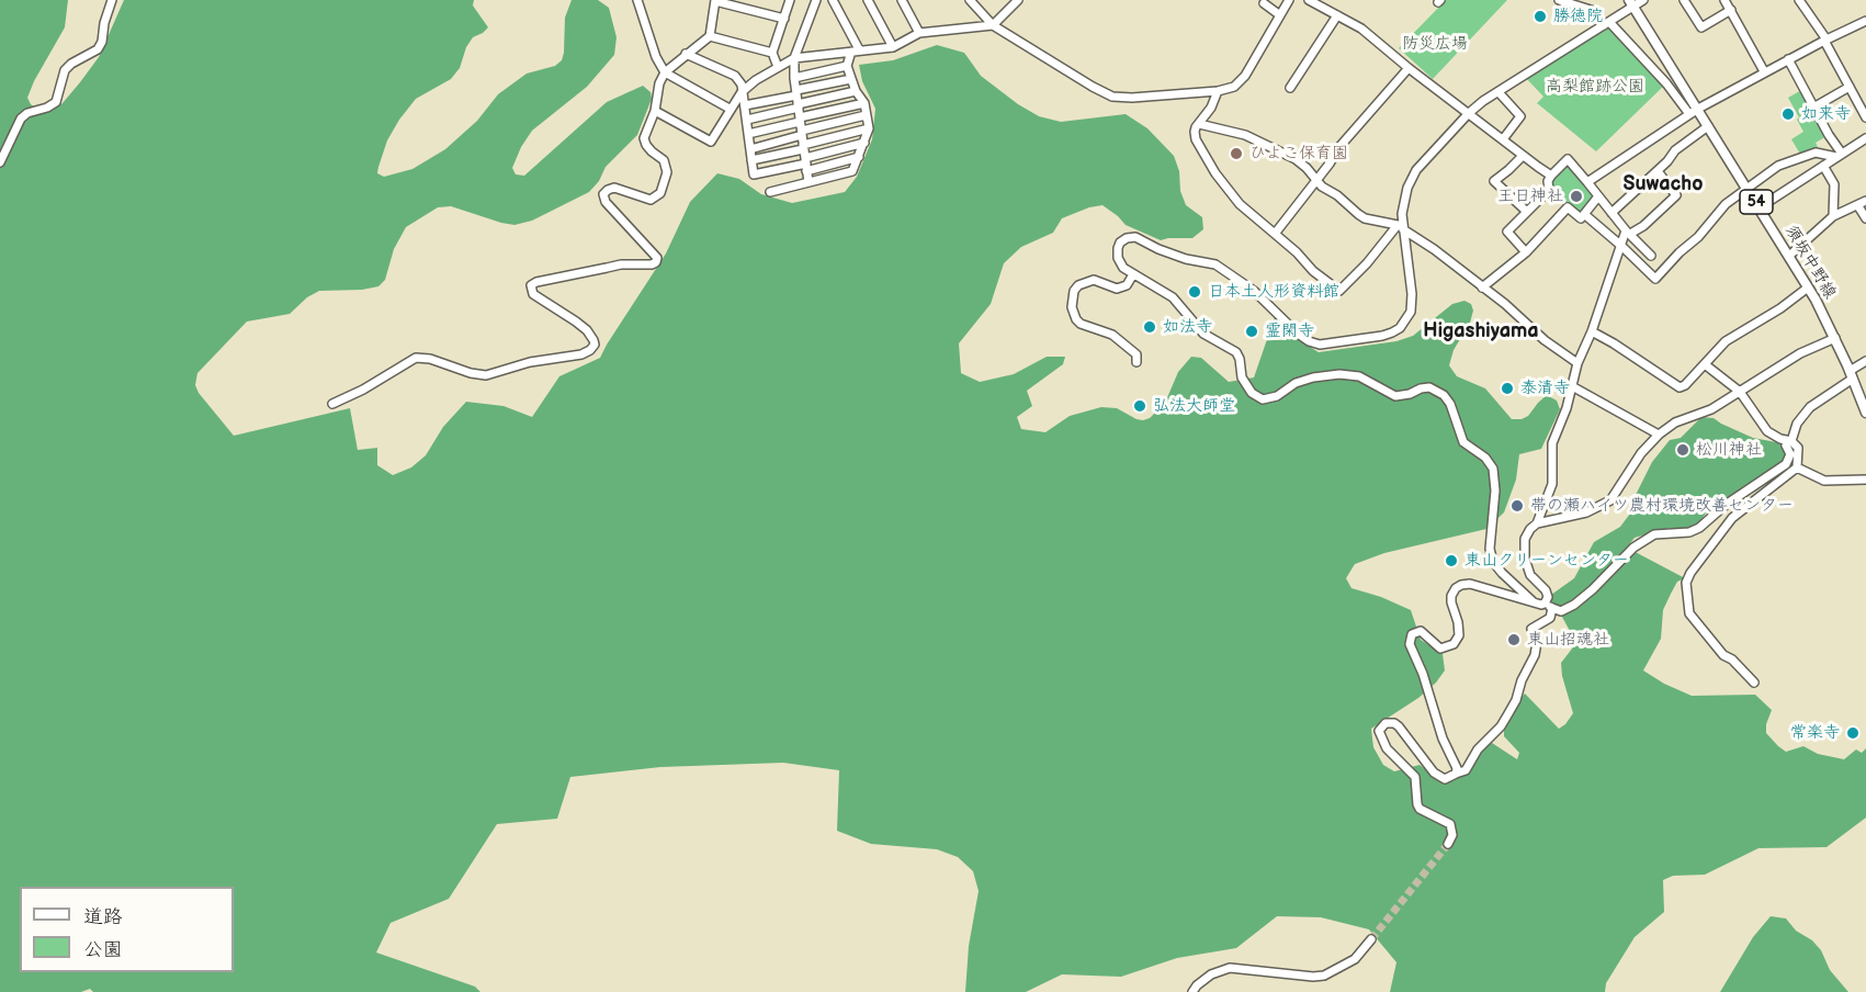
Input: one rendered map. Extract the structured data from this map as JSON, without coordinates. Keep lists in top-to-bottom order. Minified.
{"streets":{"main road":["54","須坂中野線"]},"districts":["Suwacho","Higashiyama"],"parks":["防災広場","高梨館跡公園"],"places":["勝徳院","如来寺","ひよこ保育園","王日神社","日本土人形資料館","如法寺","霊閑寺","泰清寺","弘法大師堂","松川神社","帯の瀬ハイツ農村環境改善センター","東山クリーンセンター","東山招魂社","常楽寺"],"legend":["道路","公園"]}
